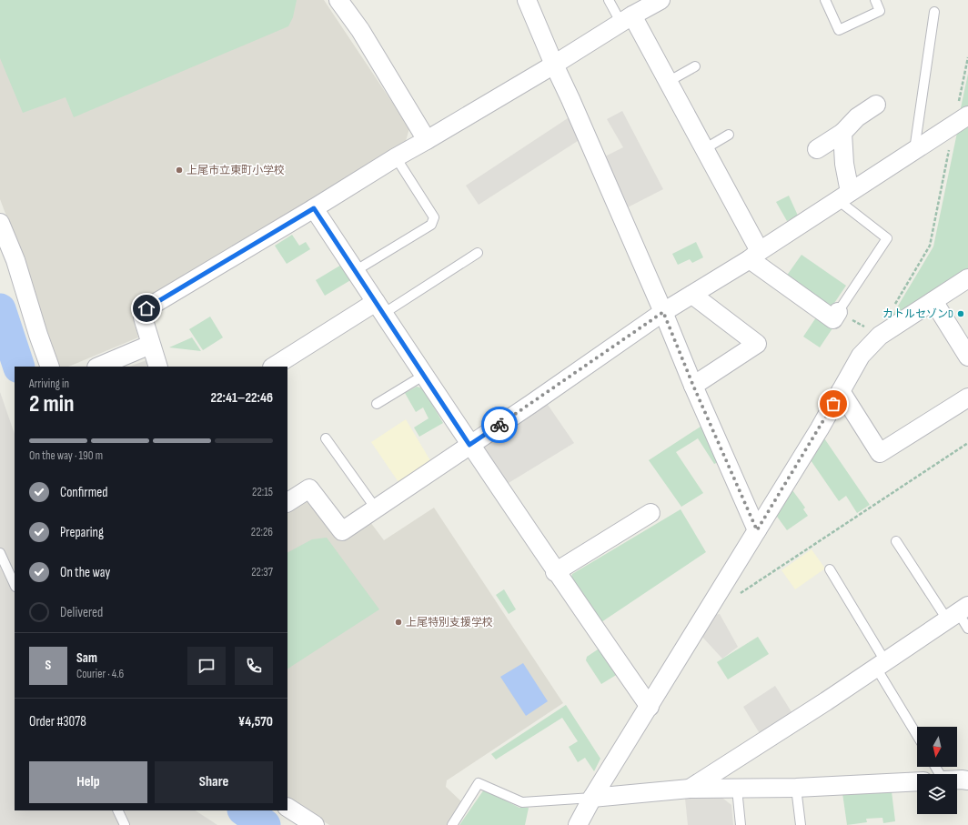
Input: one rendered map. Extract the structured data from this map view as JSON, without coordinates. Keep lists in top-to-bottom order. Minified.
{"places":["上尾市立東町小学校","カトルセゾンD","上尾特別支援学校"],"north":"bottom","page":{"heading":["2 min","Arriving in","22:41–22:46"],"panel":["Sam","Courier · 4.6","Order #3078","¥4,570"],"bar":"On the way · 190 m","list":[["Confirmed","22:15"],["Preparing","22:26"],["On the way","22:37"],"Delivered"],"round":"S","buttons":["Help","Share"]}}
